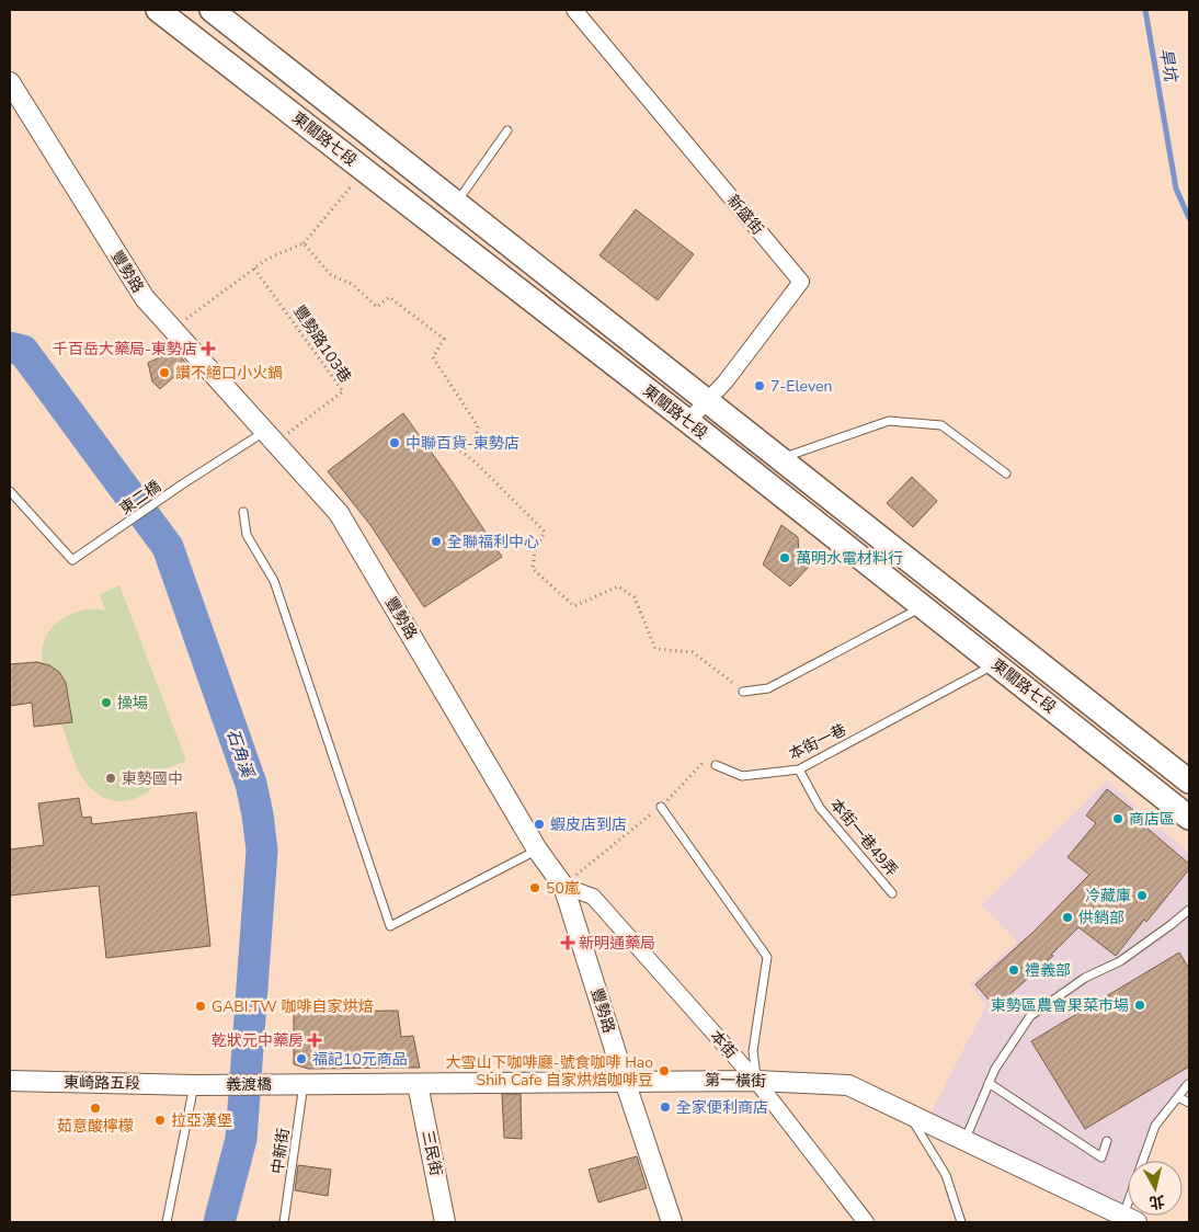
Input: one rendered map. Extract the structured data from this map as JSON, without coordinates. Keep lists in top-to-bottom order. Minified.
{"streets":{"main road":["東關路七段"],"street":["新盛街","豐勢路","本街","第一橫街","東崎路五段","義渡橋","三民街"],"lane":["東二橋","本街一巷","本街一巷49弄","中新街"],"path":["豐勢路103巷"]},"crossings":[["東關路七段","新盛街"],["東關路七段","本街一巷"],["豐勢路","豐勢路103巷"],["豐勢路","東二橋"],["豐勢路","本街"],["豐勢路","第一橫街"],["豐勢路103巷","東二橋"],["本街一巷","本街一巷49弄"],["本街","第一橫街"],["第一橫街","義渡橋"],["第一橫街","中新街"],["第一橫街","三民街"],["東崎路五段","義渡橋"],["義渡橋","中新街"]],"water":["旱坑","石角溪"],"places":{"health":["千百岳大藥局-東勢店","新明通藥局","乾狀元中藥房"],"other":["讚不絕口小火鍋","7-Eleven","中聯百貨-東勢店","全聯福利中心","萬明水電材料行","操場","東勢國中","商店區","蝦皮店到店","50嵐","冷藏庫","供銷部","禮義部","東勢區農會果菜市場","GABI.TW 咖啡自家烘焙","福記10元商品","大雪山下咖啡廳-號食咖啡 Hao Shih Cafe 自家烘焙咖啡豆","全家便利商店","茹意酸檸檬","拉亞漢堡"]},"north":"bottom"}
